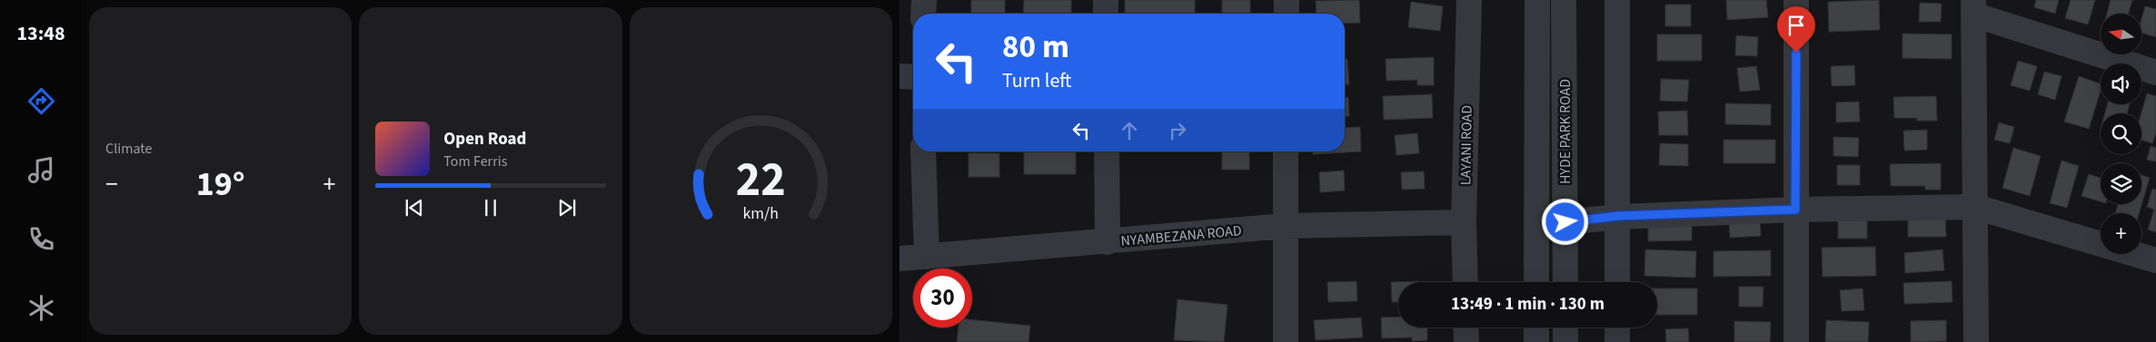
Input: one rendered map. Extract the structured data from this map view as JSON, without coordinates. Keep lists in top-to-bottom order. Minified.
{"streets":{"street":["HYDE PARK ROAD","LAYANI ROAD","NYAMBEZANA ROAD"]},"crossings":[["LAYANI ROAD","NYAMBEZANA ROAD"]],"north":"left","page":{"tabs":"13:48","tile":"Climate","map_buttons":"+","turn":["80 m","Turn left"],"song":["Open Road","Tom Ferris"],"heat":["−","19°","+"],"limit":"30","trip":"13:49 · 1 min · 130 m","gauge":["22","km/h"]}}
